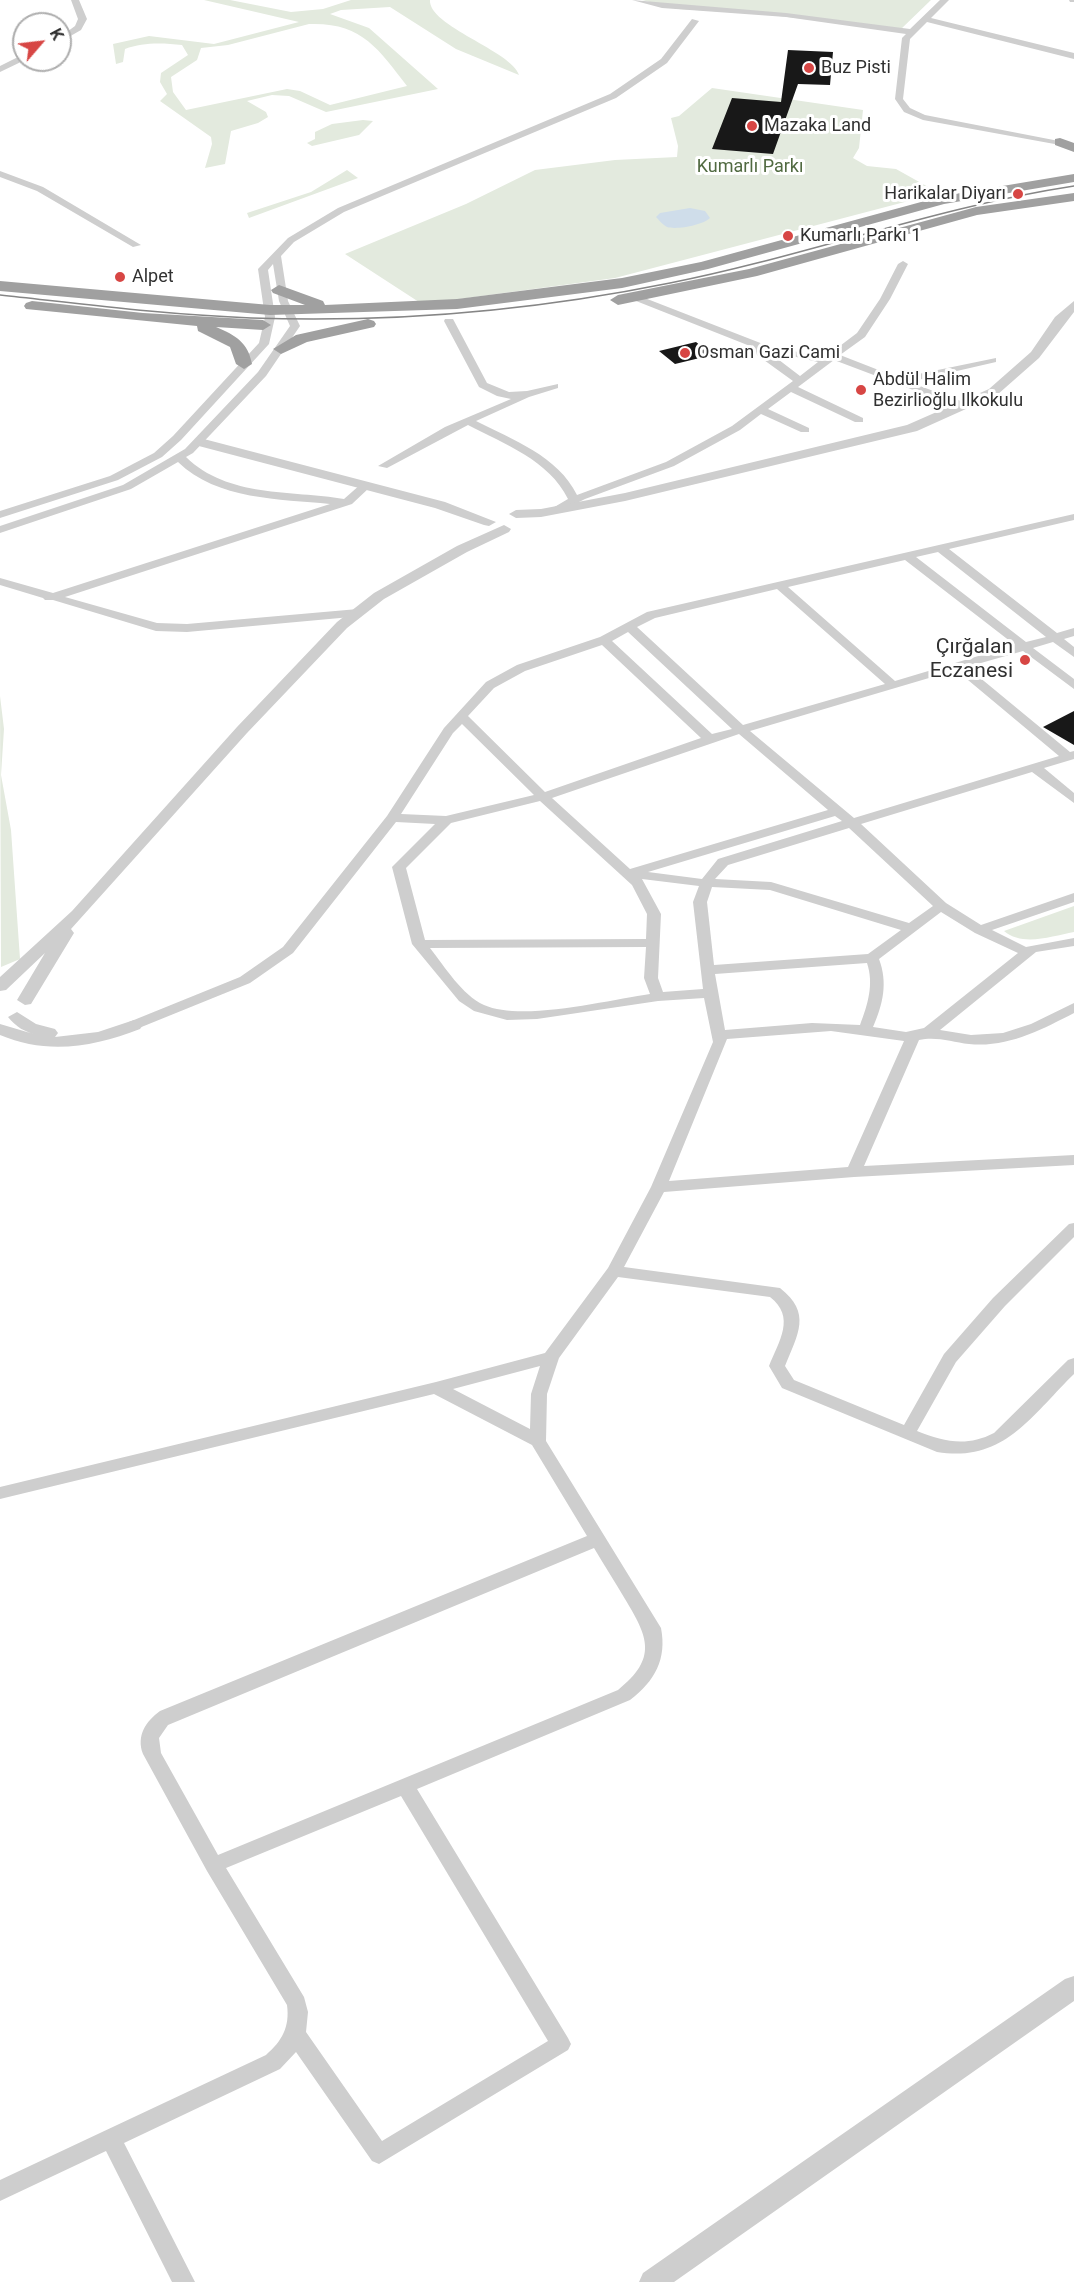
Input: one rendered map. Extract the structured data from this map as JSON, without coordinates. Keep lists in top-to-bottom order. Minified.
{"parks":["Kumarlı Parkı"],"places":["Buz Pisti","Mazaka Land","Harikalar Diyarı","Kumarlı Parkı 1","Alpet","Osman Gazi Cami","Abdül Halim Bezirlioğlu Ilkokulu","Çırğalan Eczanesi"],"north":"top right"}
